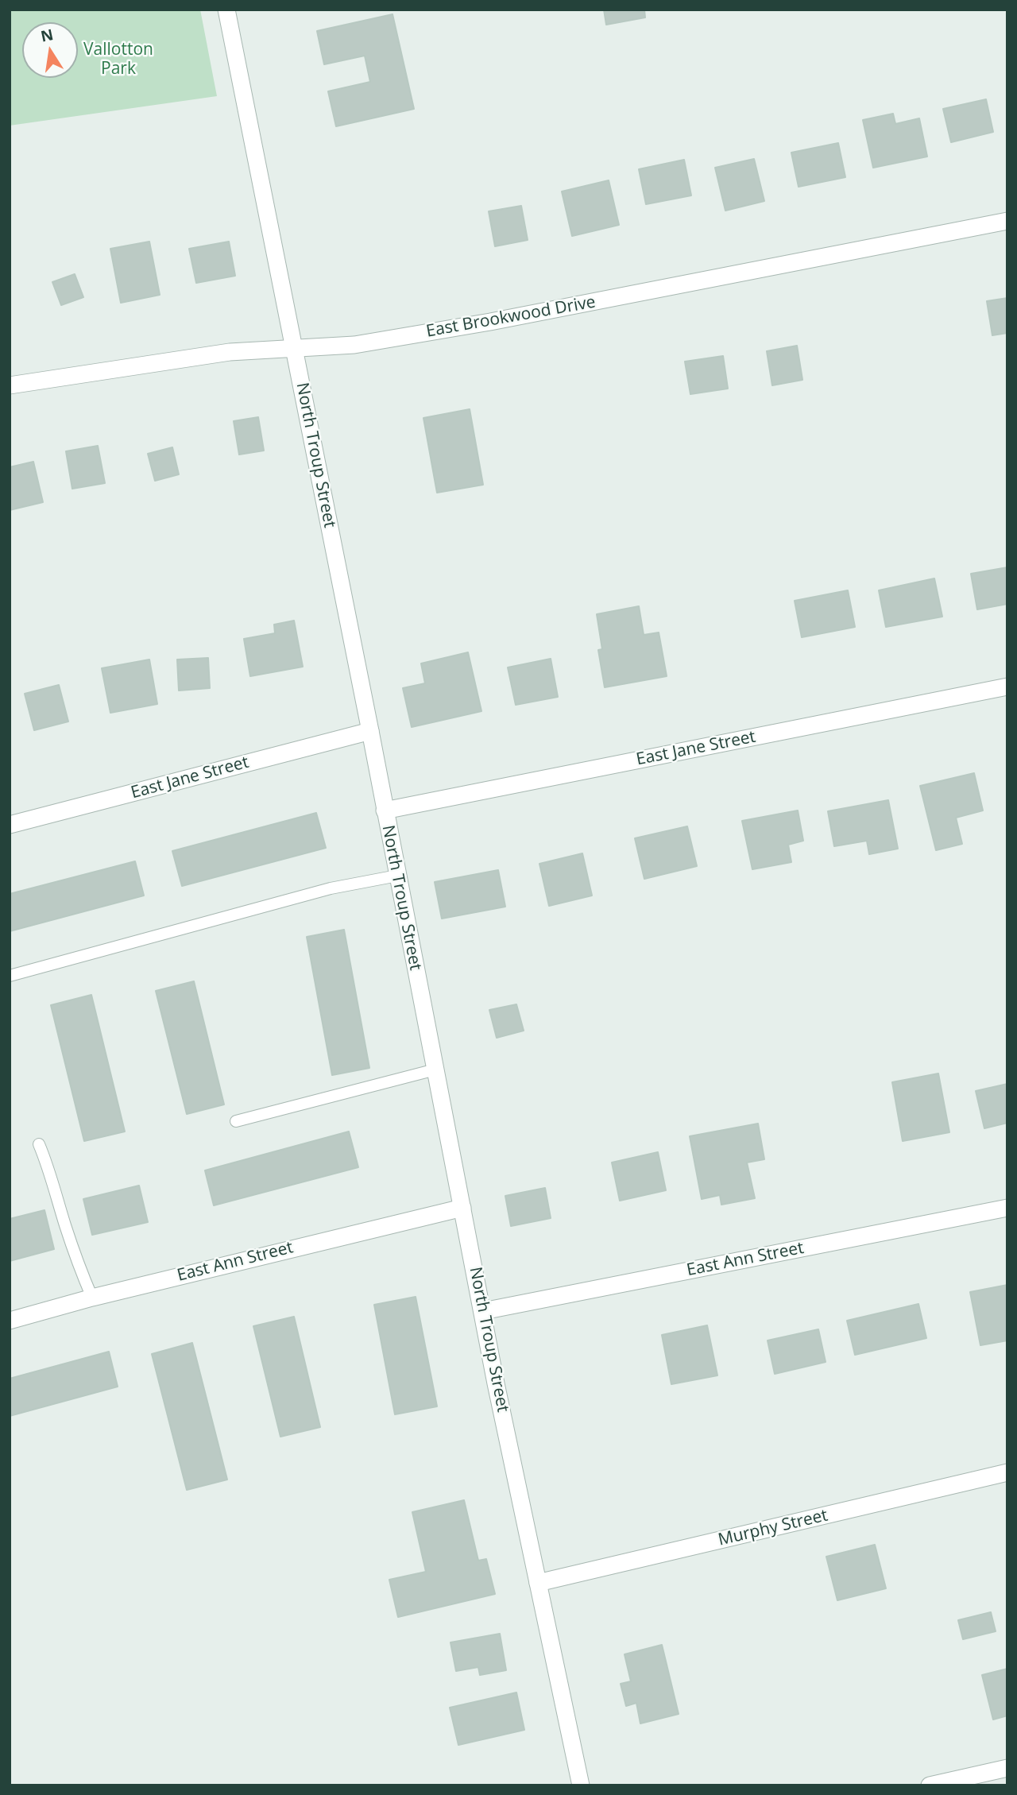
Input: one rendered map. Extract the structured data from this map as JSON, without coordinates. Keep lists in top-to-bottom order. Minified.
{"streets":{"street":["East Brookwood Drive","North Troup Street","East Jane Street","East Ann Street","Murphy Street"]},"crossings":[["East Brookwood Drive","North Troup Street"],["North Troup Street","East Jane Street"],["North Troup Street","East Ann Street"],["North Troup Street","Murphy Street"]],"parks":["Vallotton Park"],"north":"top"}
